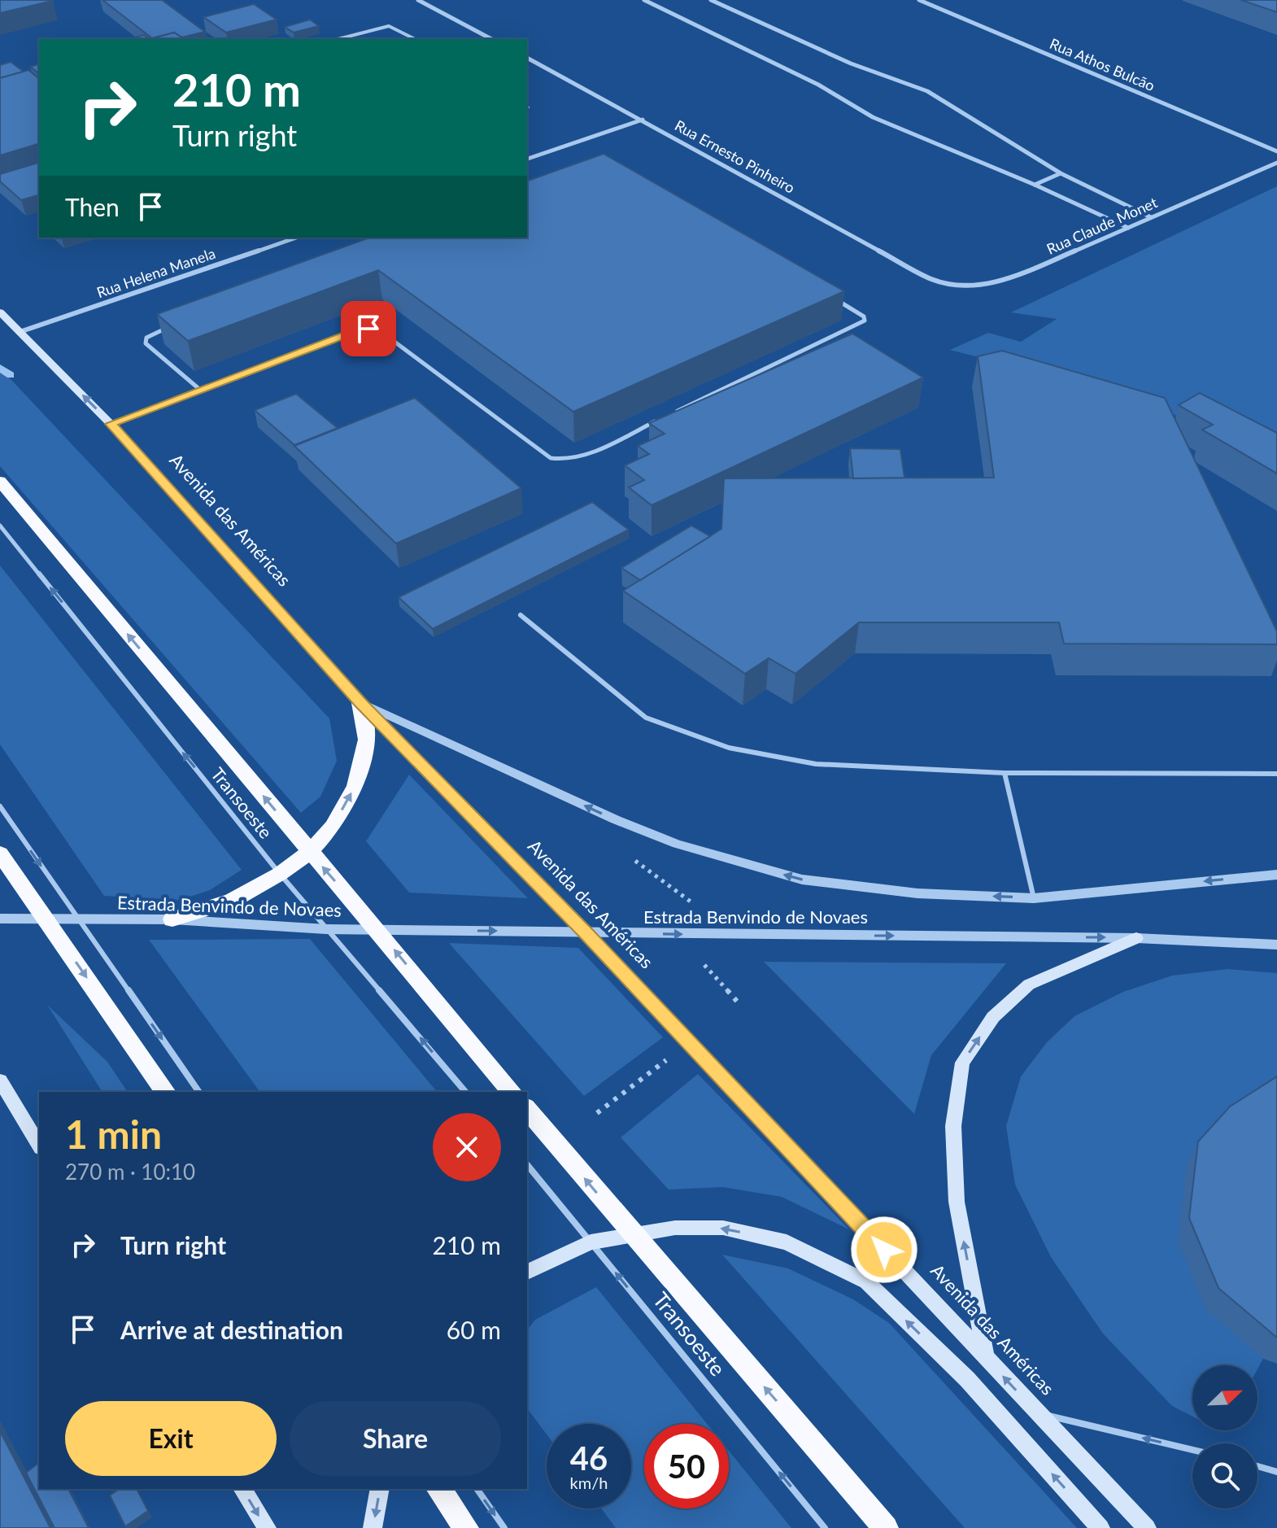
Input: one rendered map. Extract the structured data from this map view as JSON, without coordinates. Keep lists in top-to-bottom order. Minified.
{"streets":{"main road":["Avenida das Américas"],"street":["Rua Athos Bulcão","Rua Ernesto Pinheiro","Rua Claude Monet","Rua Helena Manela","Estrada Benvindo de Novaes"],"lane":["Transoeste"]},"crossings":[["Rua Ernesto Pinheiro","Rua Claude Monet"],["Rua Helena Manela","Avenida das Américas"],["Avenida das Américas","Estrada Benvindo de Novaes"],["Transoeste","Estrada Benvindo de Novaes"]],"one_way":["Transoeste"],"north":"top right","page":{"turn":["210 m","Turn right"],"then":"Then","heading":["1 min","270 m · 10:10"],"list":[{"name":"Turn right","value":"210 m"},{"name":"Arrive at destination","value":"60 m"}],"buttons":["Exit","Share"],"speed":"46 km/h","limit":"50"}}
